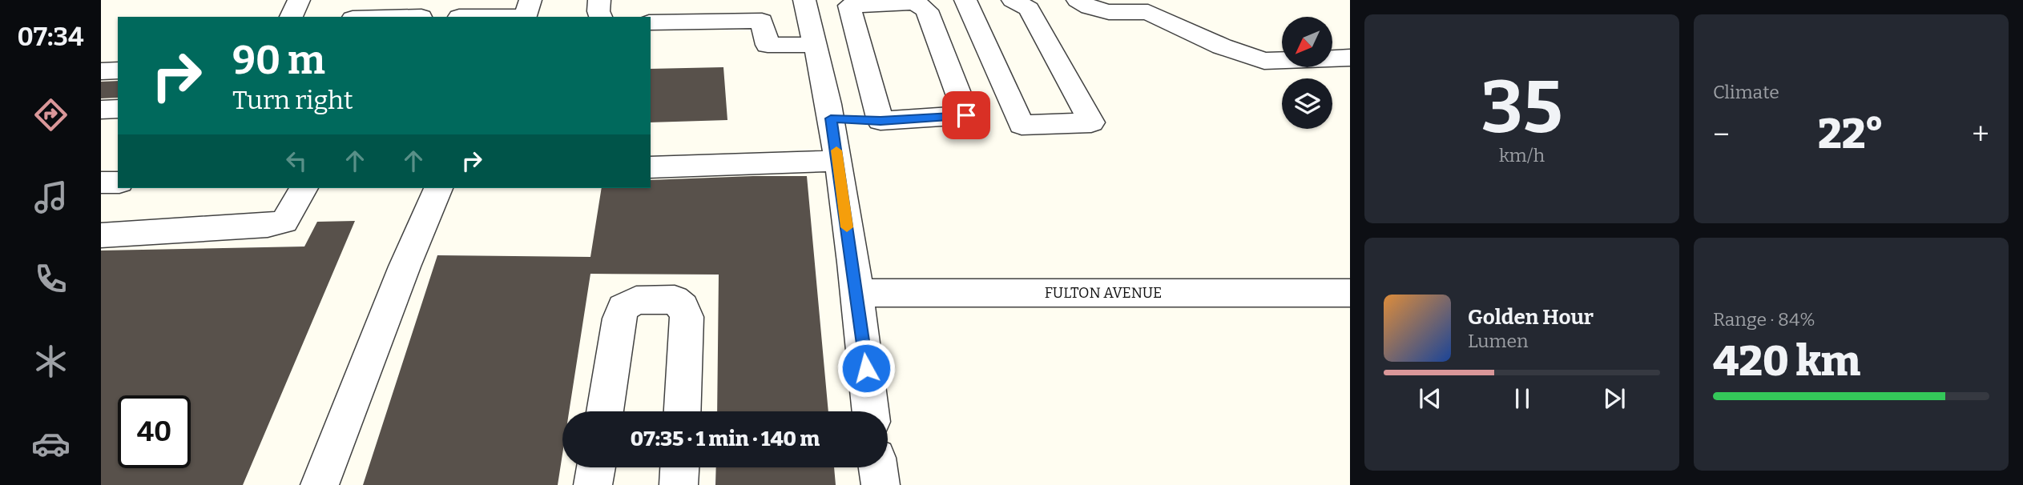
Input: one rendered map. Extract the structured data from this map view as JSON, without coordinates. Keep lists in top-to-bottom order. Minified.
{"streets":{"street":["FULTON AVENUE"]},"north":"bottom left","page":{"tabs":"07:34","tile":[["35","km/h"],"Climate",["Range · 84%","420 km"]],"turn":["90 m","Turn right"],"heat":["−","22°","+"],"song":["Golden Hour","Lumen"],"limit":"40","trip":"07:35 · 1 min · 140 m"}}
